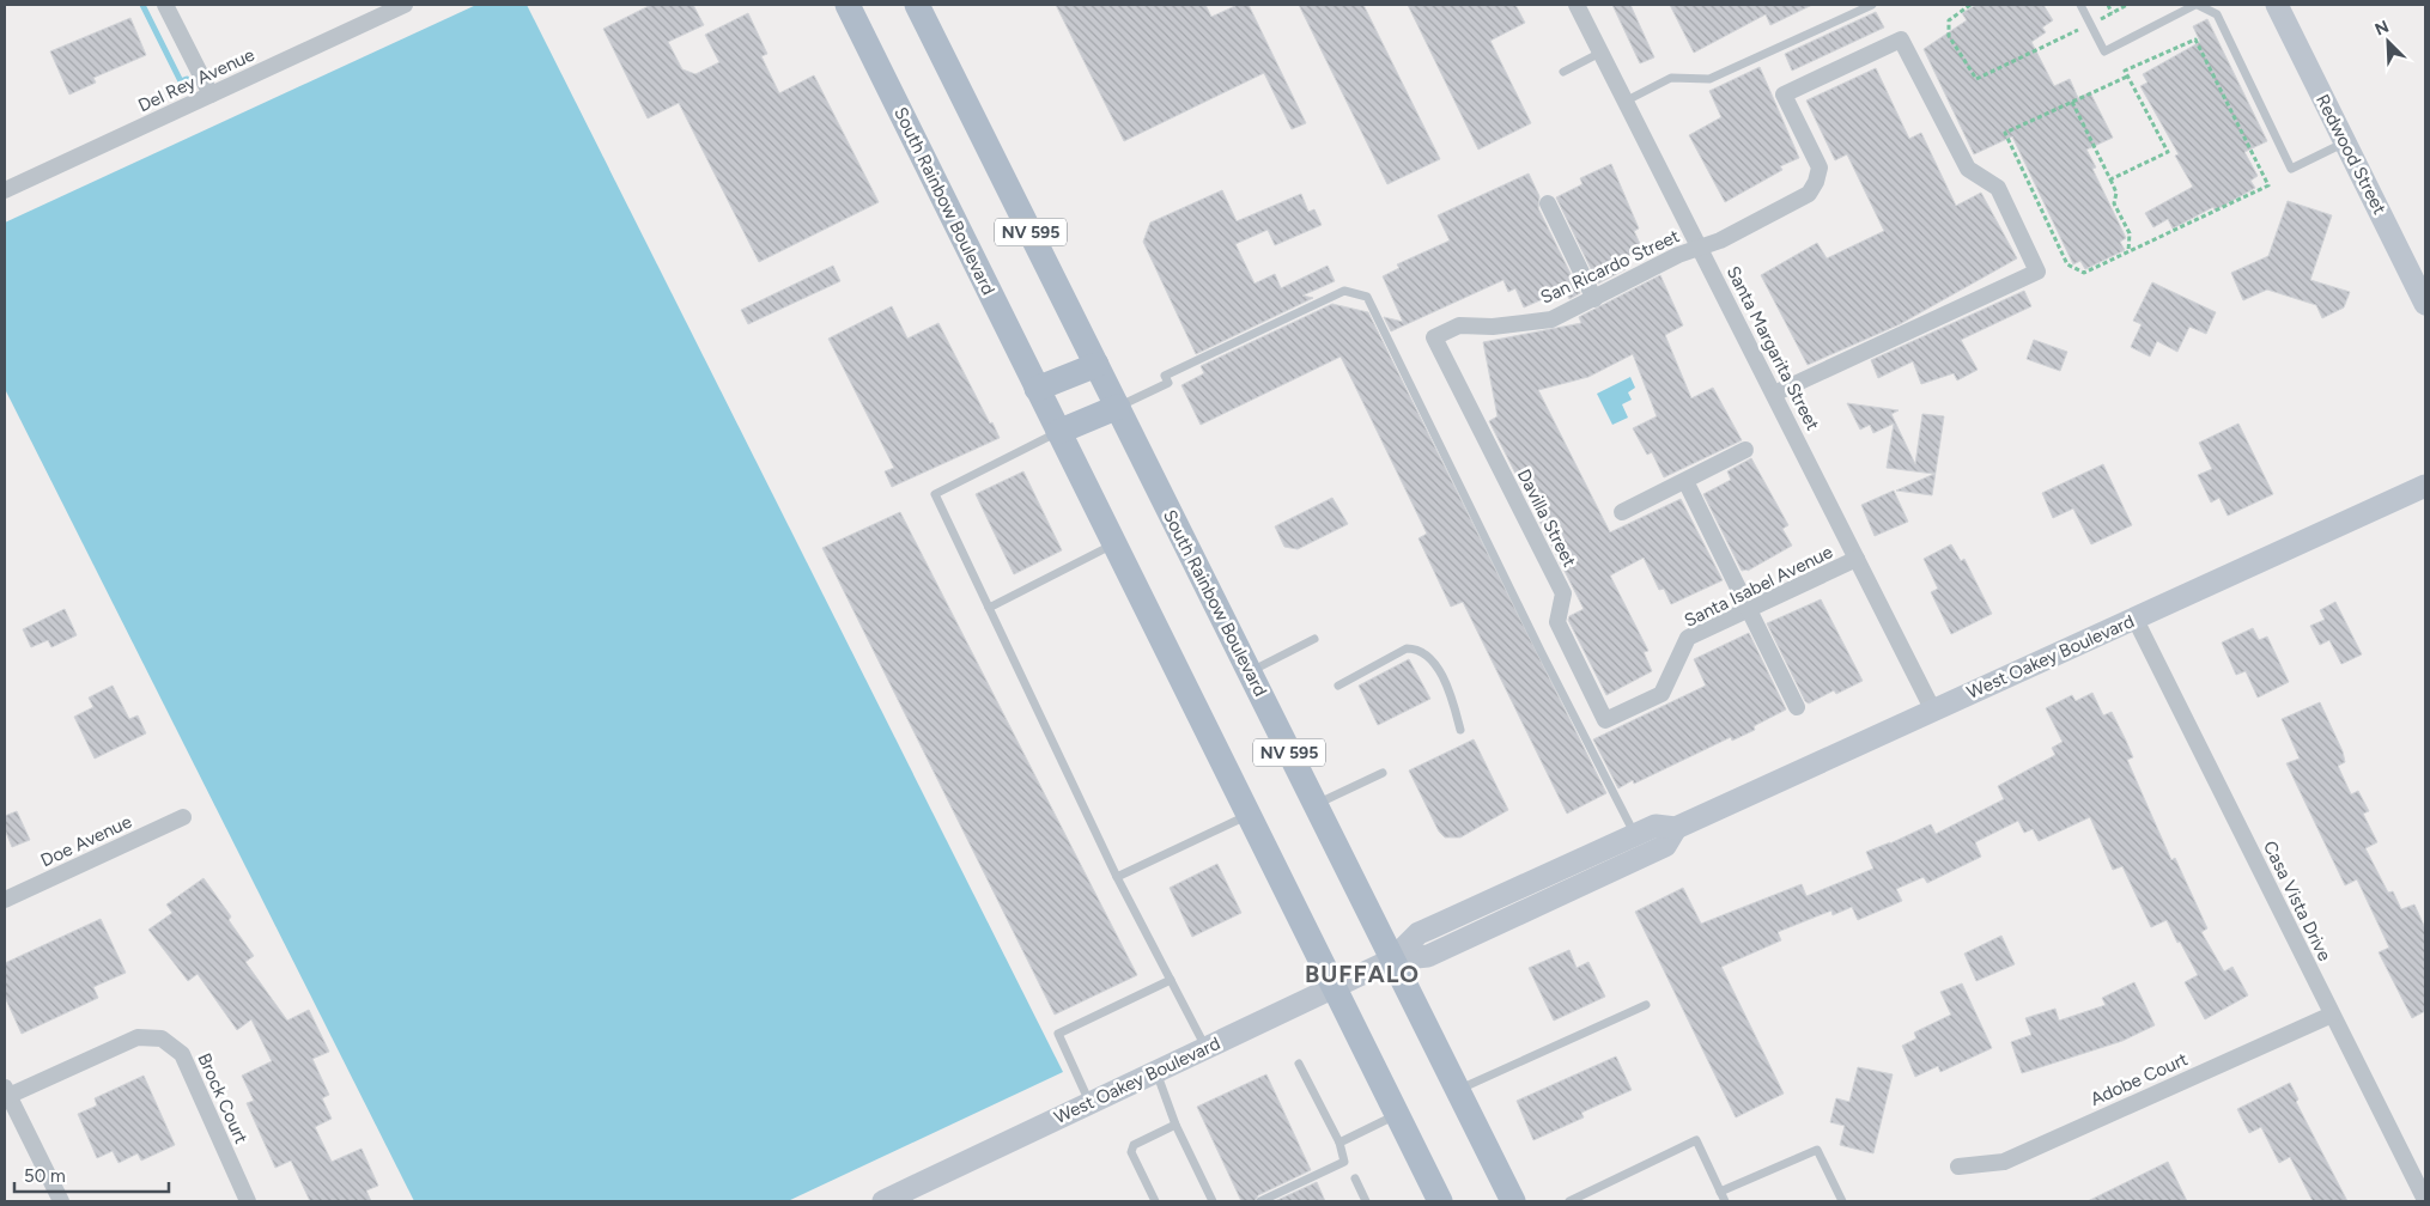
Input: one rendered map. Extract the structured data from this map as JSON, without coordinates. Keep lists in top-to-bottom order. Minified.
{"streets":{"main road":["Redwood Street","South Rainbow Boulevard","NV 595","West Oakey Boulevard"],"street":["Del Rey Avenue","San Ricardo Street","Santa Margarita Street","Davilla Street","Santa Isabel Avenue","Doe Avenue","Casa Vista Drive","Adobe Court","Brock Court"]},"crossings":[["South Rainbow Boulevard","West Oakey Boulevard"],["San Ricardo Street","Santa Margarita Street"],["San Ricardo Street","Davilla Street"],["Santa Margarita Street","Santa Isabel Avenue"],["Santa Margarita Street","West Oakey Boulevard"],["Davilla Street","Santa Isabel Avenue"],["West Oakey Boulevard","Casa Vista Drive"],["Casa Vista Drive","Adobe Court"]],"districts":["BUFFALO"],"scale_bar":"50 m","north":"top left"}
